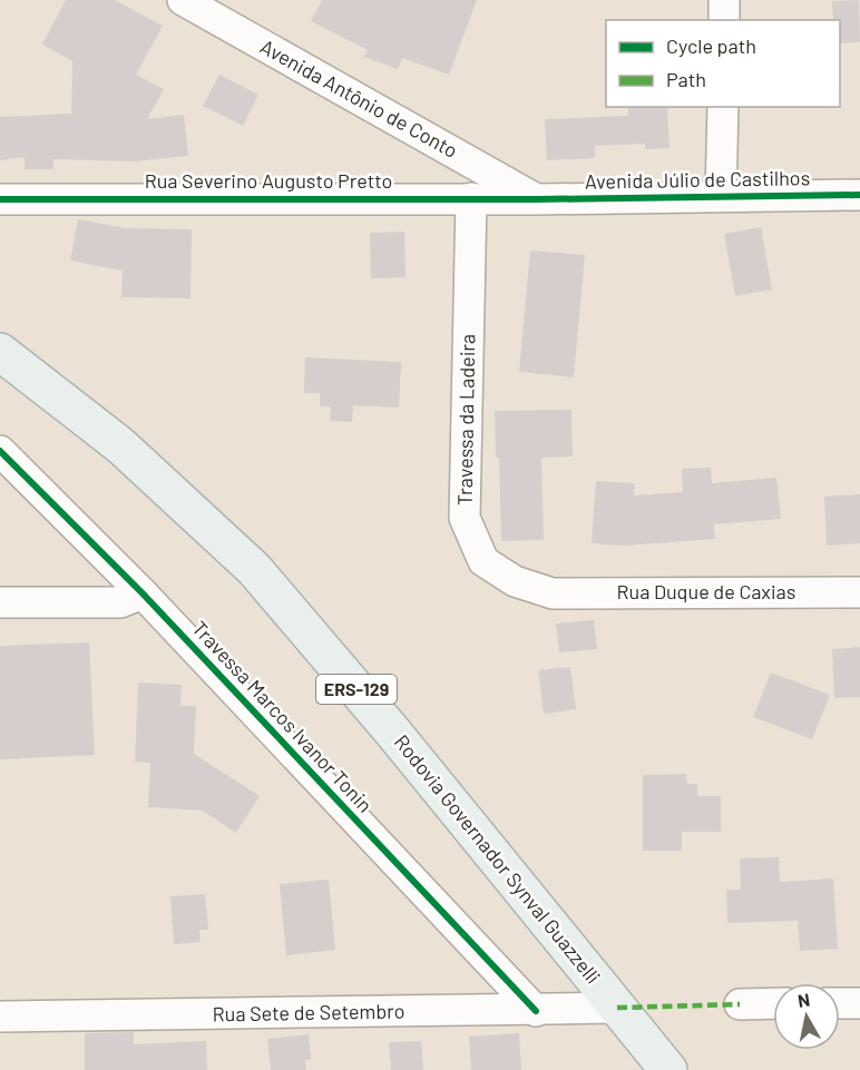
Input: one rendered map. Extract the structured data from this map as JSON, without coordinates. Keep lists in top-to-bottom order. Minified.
{"streets":{"main road":["ERS-129","Rodovia Governador Synval Guazzelli"],"street":["Avenida Antônio de Conto","Avenida Júlio de Castilhos","Rua Severino Augusto Pretto","Travessa da Ladeira","Rua Duque de Caxias","Travessa Marcos Ivanor Tonin","Rua Sete de Setembro"]},"crossings":[["Avenida Antônio de Conto","Avenida Júlio de Castilhos"],["Avenida Antônio de Conto","Rua Severino Augusto Pretto"],["Avenida Júlio de Castilhos","Rua Severino Augusto Pretto"],["Rua Severino Augusto Pretto","Travessa da Ladeira"],["Travessa da Ladeira","Rua Duque de Caxias"],["Travessa Marcos Ivanor Tonin","Rua Sete de Setembro"],["Rodovia Governador Synval Guazzelli","Rua Sete de Setembro"]],"legend":["Cycle path","Path"],"north":"top"}
